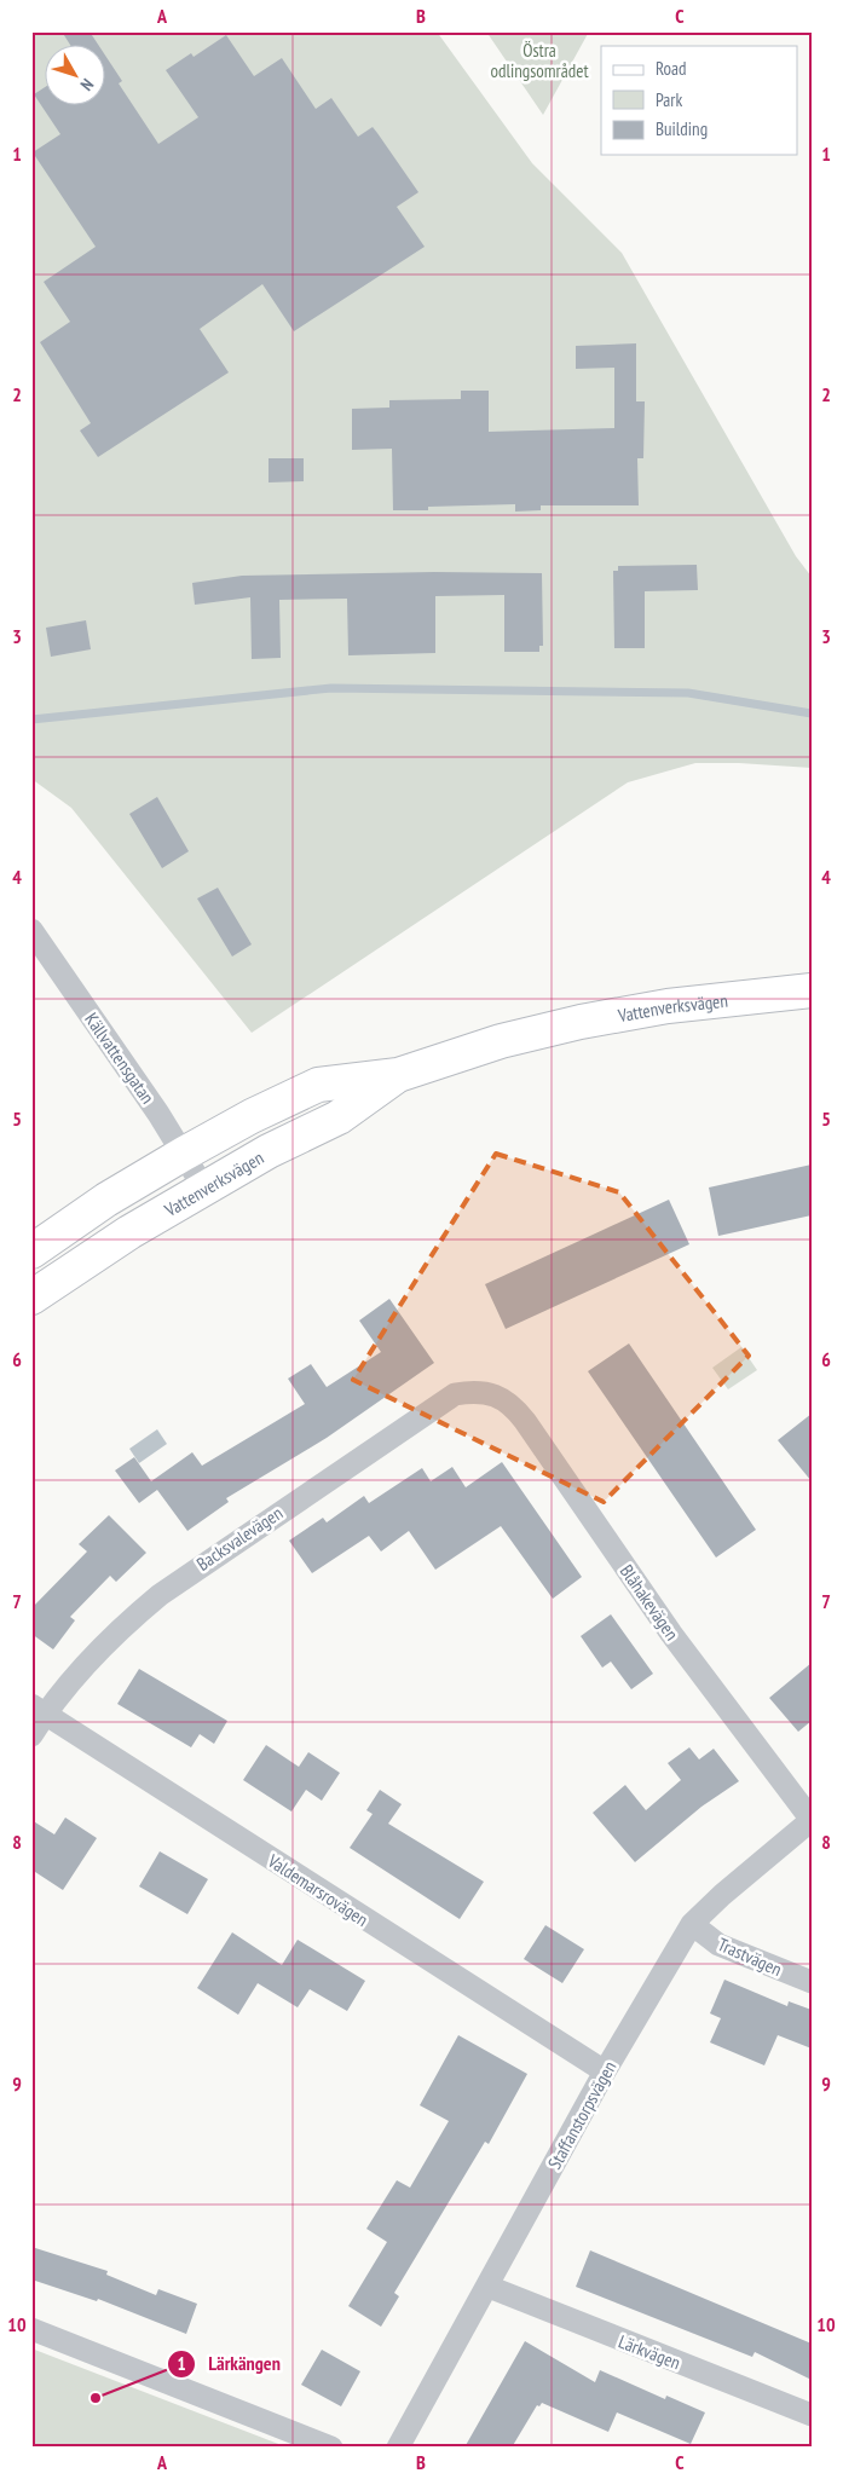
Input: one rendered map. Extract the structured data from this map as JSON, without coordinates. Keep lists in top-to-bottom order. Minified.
{"streets":{"street":["Vattenverksvägen","Källvattensgatan","Backsvalevägen","Blåhakevägen","Valdemarsrovägen","Trastvägen","Staffanstorpsvägen","Lärkvägen"]},"crossings":[["Vattenverksvägen","Källvattensgatan"],["Backsvalevägen","Blåhakevägen"],["Backsvalevägen","Valdemarsrovägen"],["Blåhakevägen","Staffanstorpsvägen"],["Valdemarsrovägen","Staffanstorpsvägen"],["Trastvägen","Staffanstorpsvägen"],["Staffanstorpsvägen","Lärkvägen"]],"parks":["Östra odlingsområdet"],"places":["Lärkängen"],"legend":["Road","Park","Building"],"north":"bottom right","grid":{"columns":["A","B","C"],"rows":["1","2","3","4","5","6","7","8","9","10"]}}
